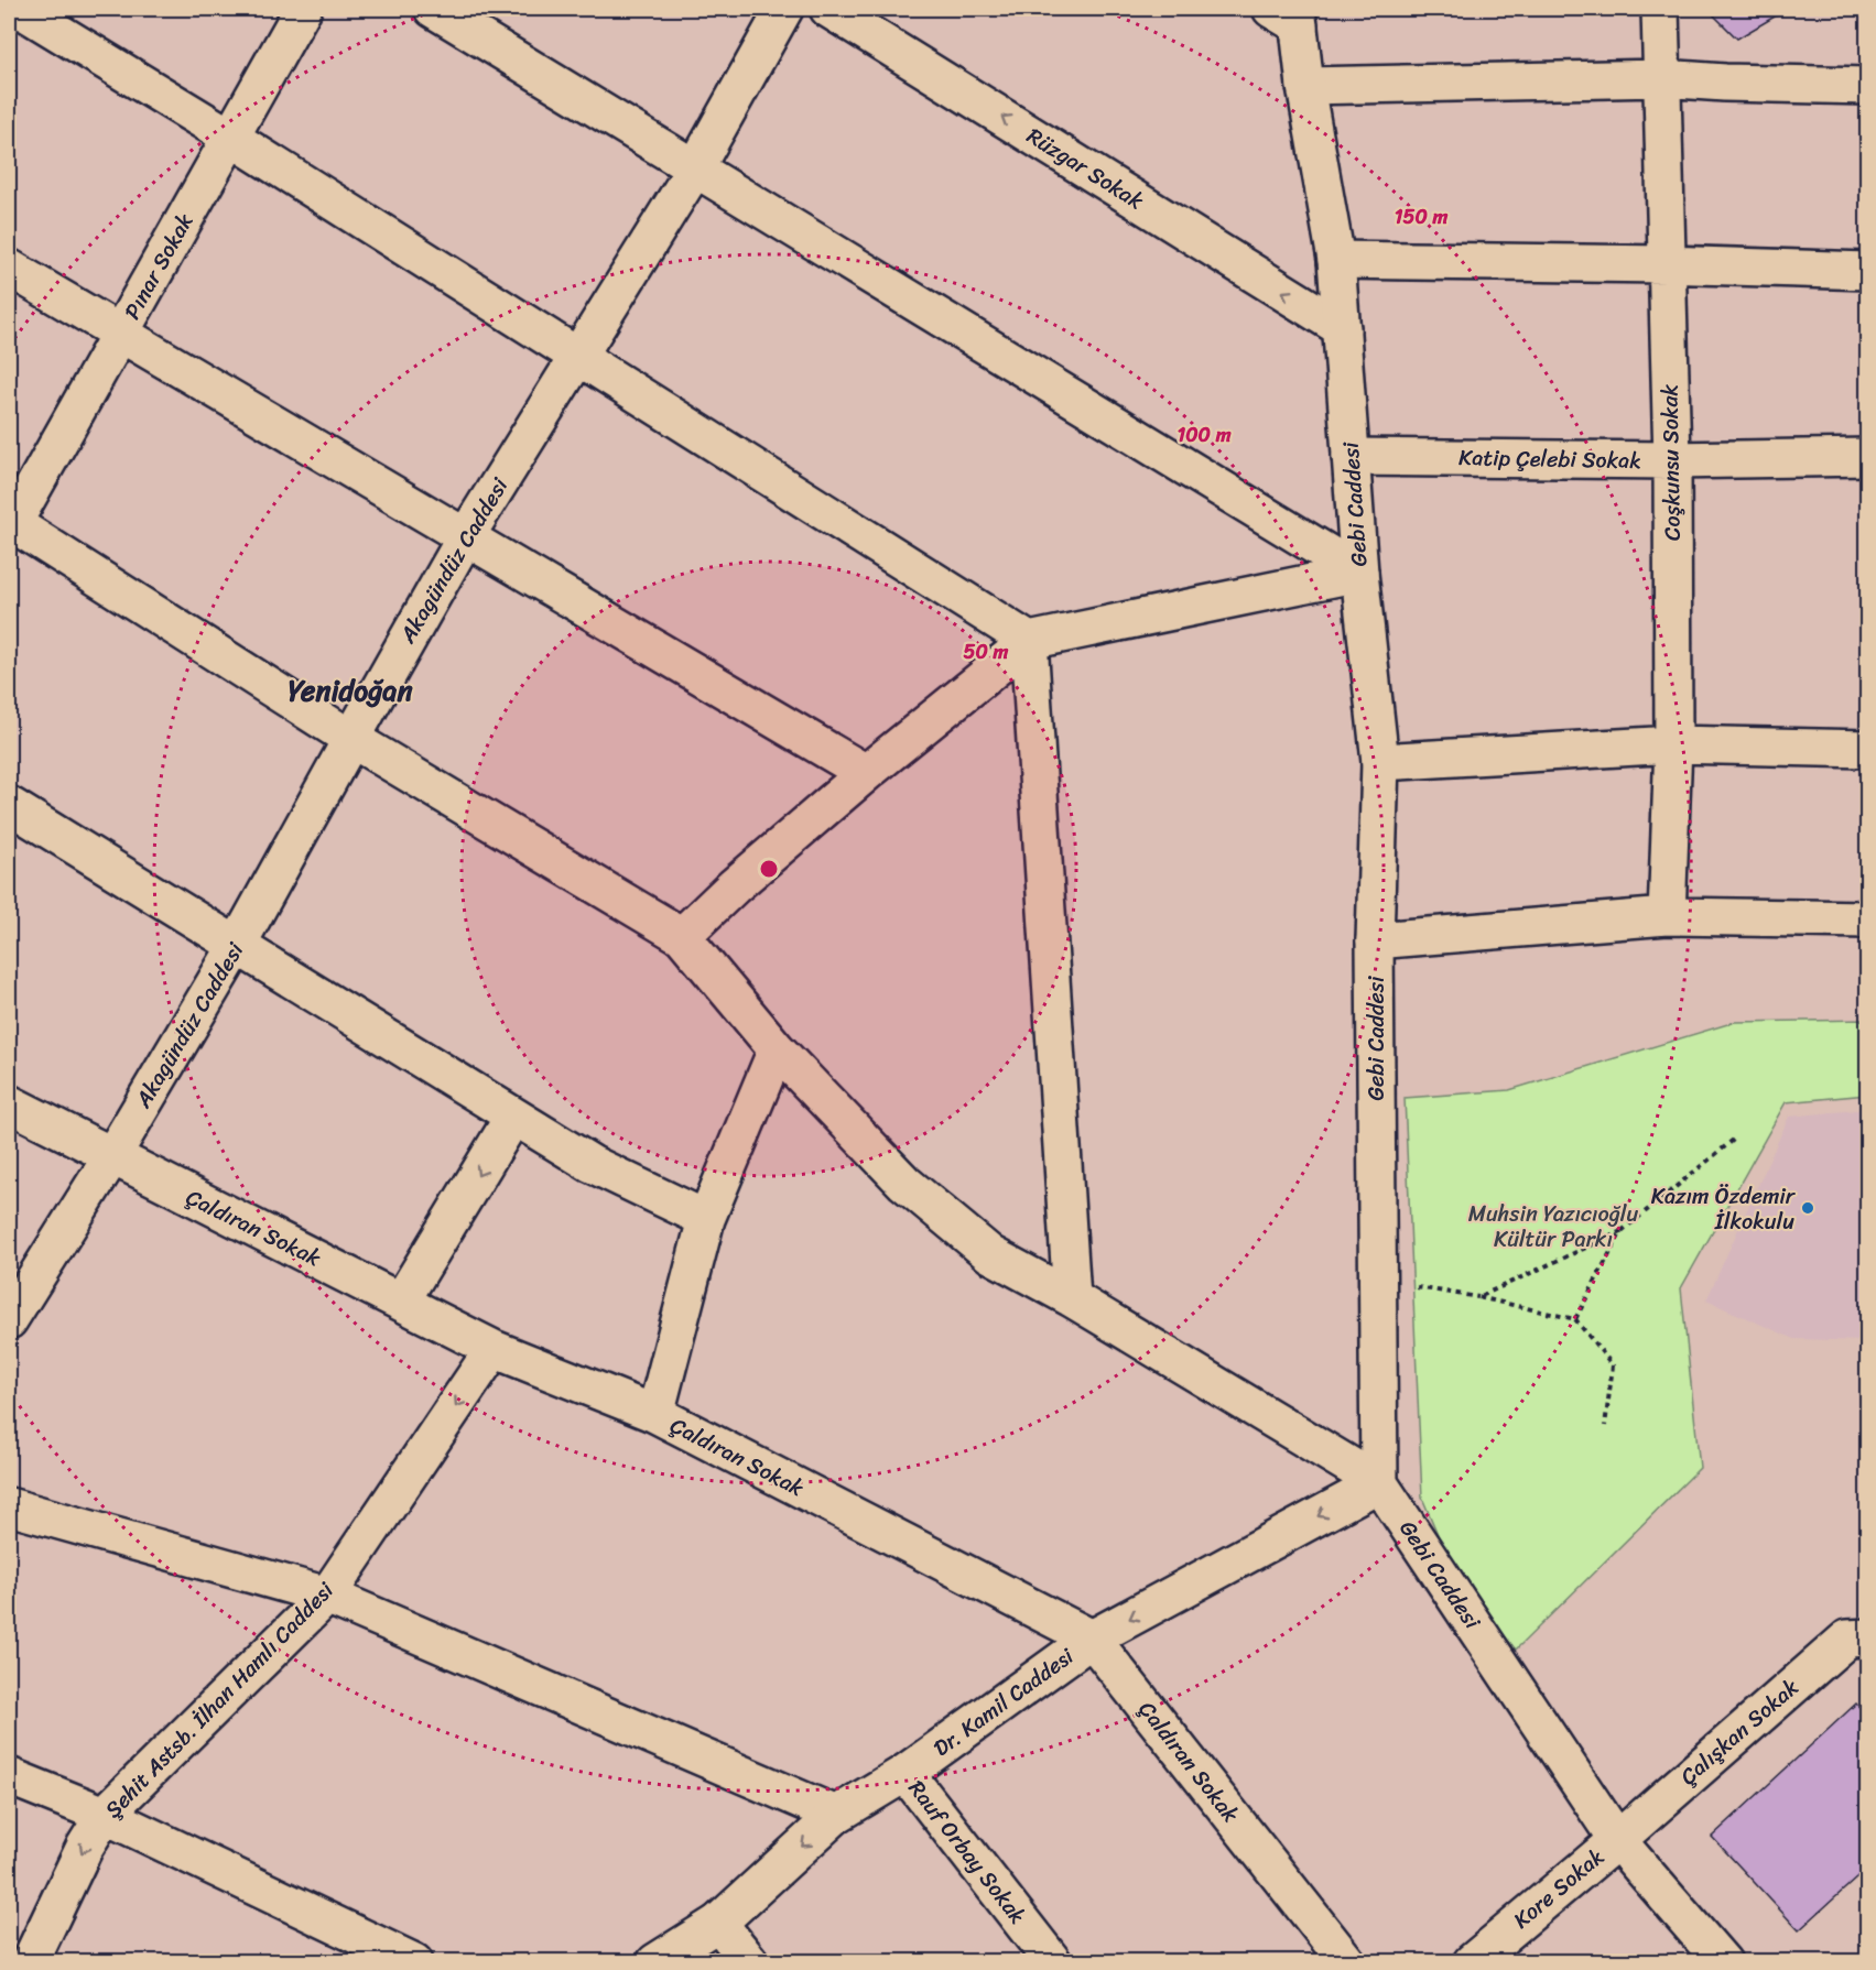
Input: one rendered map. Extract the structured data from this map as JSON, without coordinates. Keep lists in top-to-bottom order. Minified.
{"streets":{"street":["Rüzgar Sokak","Pınar Sokak","Katip Çelebi Sokak","Coşkunsu Sokak","Gebi Caddesi","Akagündüz Caddesi","Çaldıran Sokak","Şehit Astsb. İlhan Hamlı Caddesi","Dr. Kamil Caddesi","Çalışkan Sokak","Rauf Orbay Sokak","Kore Sokak"]},"crossings":[["Rüzgar Sokak","Gebi Caddesi"],["Katip Çelebi Sokak","Coşkunsu Sokak"],["Katip Çelebi Sokak","Gebi Caddesi"],["Gebi Caddesi","Dr. Kamil Caddesi"],["Gebi Caddesi","Çalışkan Sokak"],["Gebi Caddesi","Kore Sokak"],["Akagündüz Caddesi","Çaldıran Sokak"],["Çaldıran Sokak","Şehit Astsb. İlhan Hamlı Caddesi"],["Çaldıran Sokak","Dr. Kamil Caddesi"],["Dr. Kamil Caddesi","Rauf Orbay Sokak"],["Çalışkan Sokak","Kore Sokak"]],"one_way":["Şehit Astsb. İlhan Hamlı Caddesi","Dr. Kamil Caddesi"],"districts":["Yenidoğan"],"parks":["Muhsin Yazıcıoğlu Kültür Parkı"],"places":["Kazım Özdemir İlkokulu"],"rings":["150 m","100 m","50 m"]}
